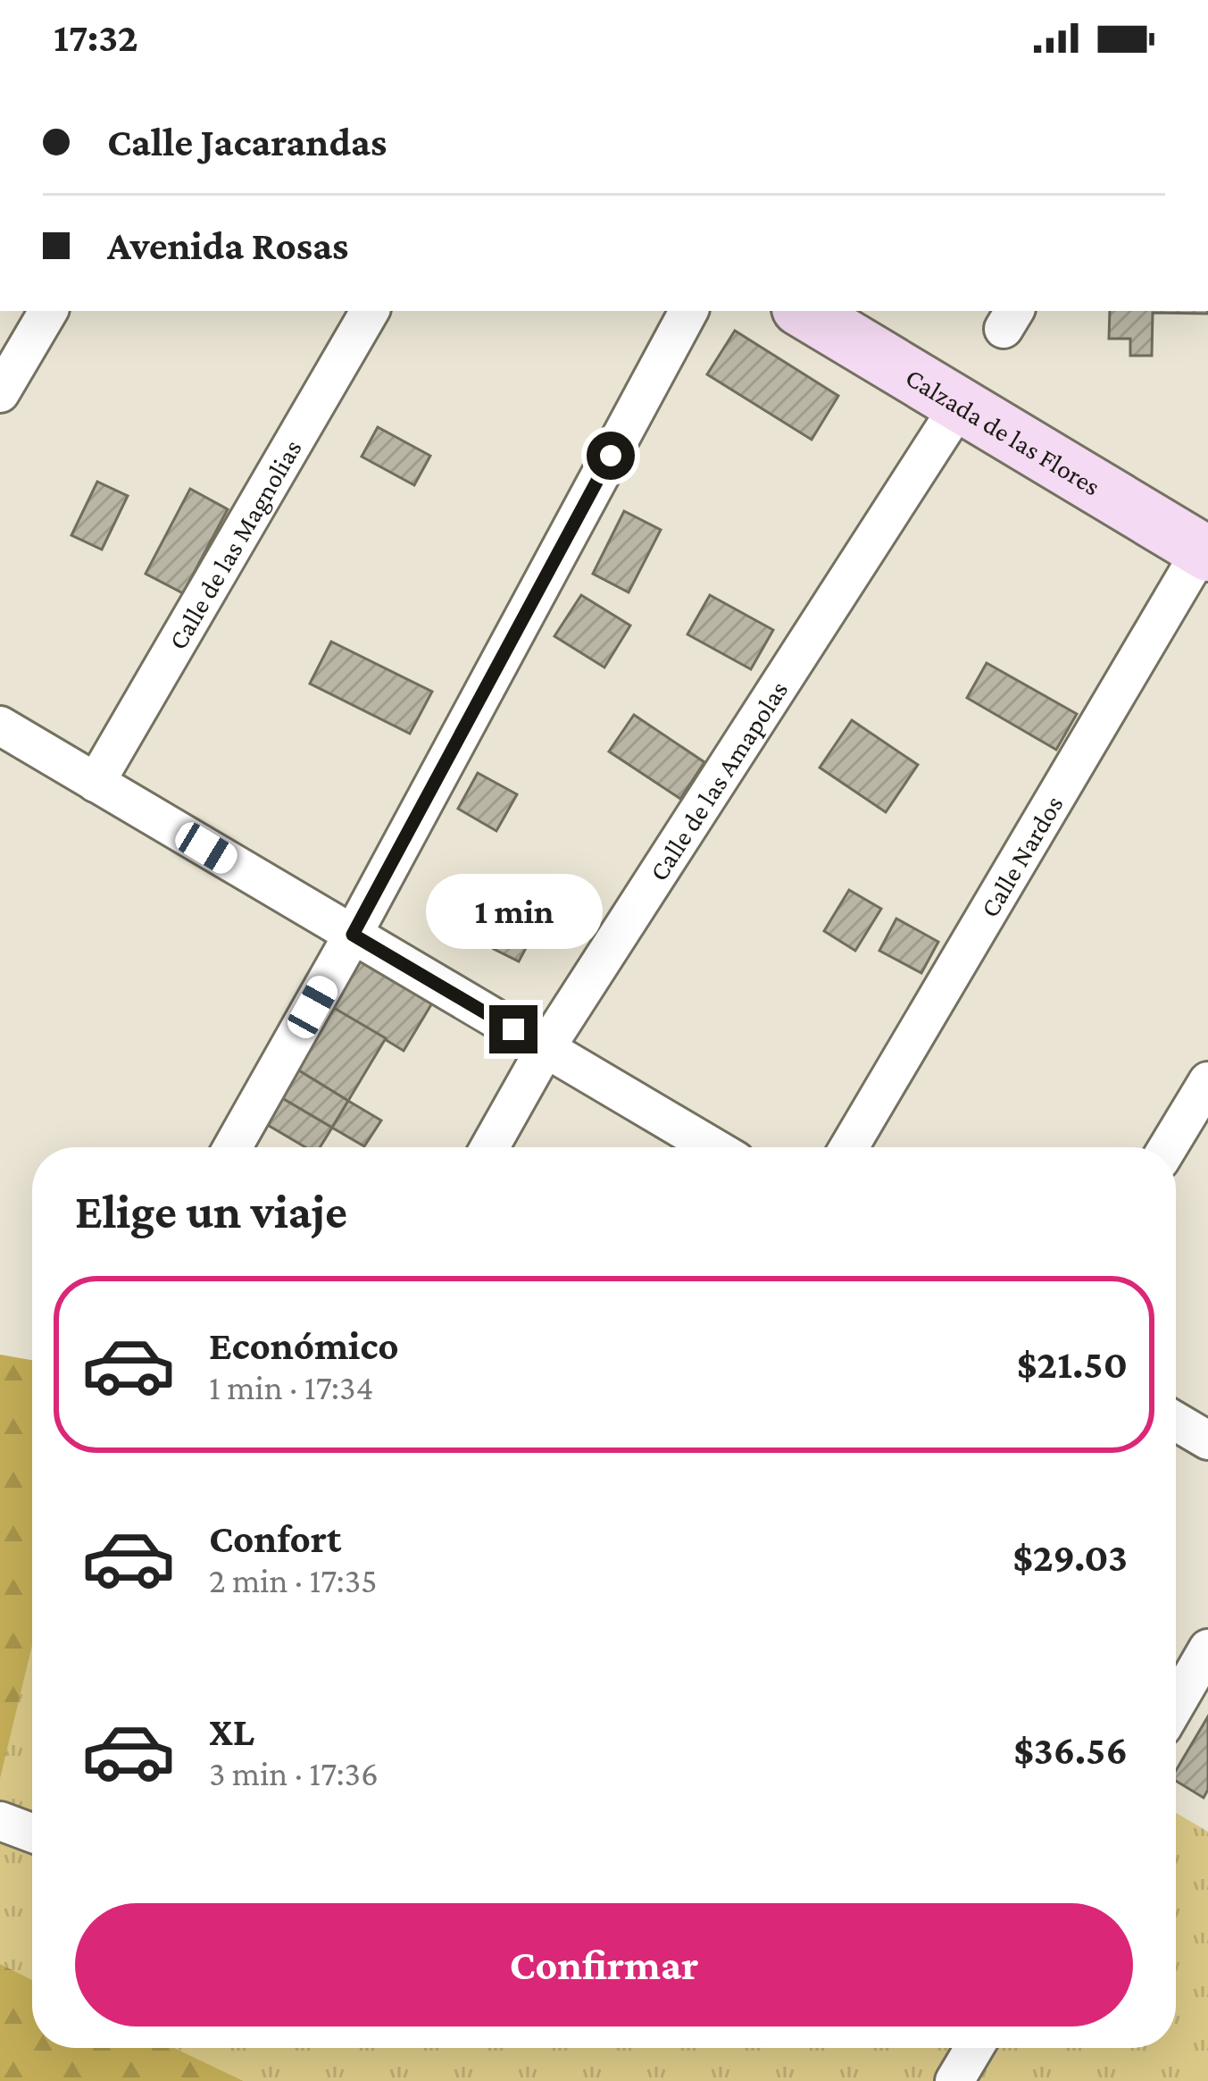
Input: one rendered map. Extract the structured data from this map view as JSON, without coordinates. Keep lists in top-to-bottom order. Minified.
{"streets":{"main road":["Calzada de las Flores"],"street":["Calle de las Magnolias","Calle de las Amapolas","Calle Nardos"]},"crossings":[["Calzada de las Flores","Calle de las Amapolas"],["Calzada de las Flores","Calle Nardos"]],"page":{"status":"17:32","banner":["Calle Jacarandas","Avenida Rosas"],"bubble":"1 min","heading":"Elige un viaje","list":[{"name":"Económico","note":"1 min · 17:34","value":"$21.50"},{"name":"Confort","note":"2 min · 17:35","value":"$29.03"},{"name":"XL","note":"3 min · 17:36","value":"$36.56"}],"buttons":"Confirmar"}}
